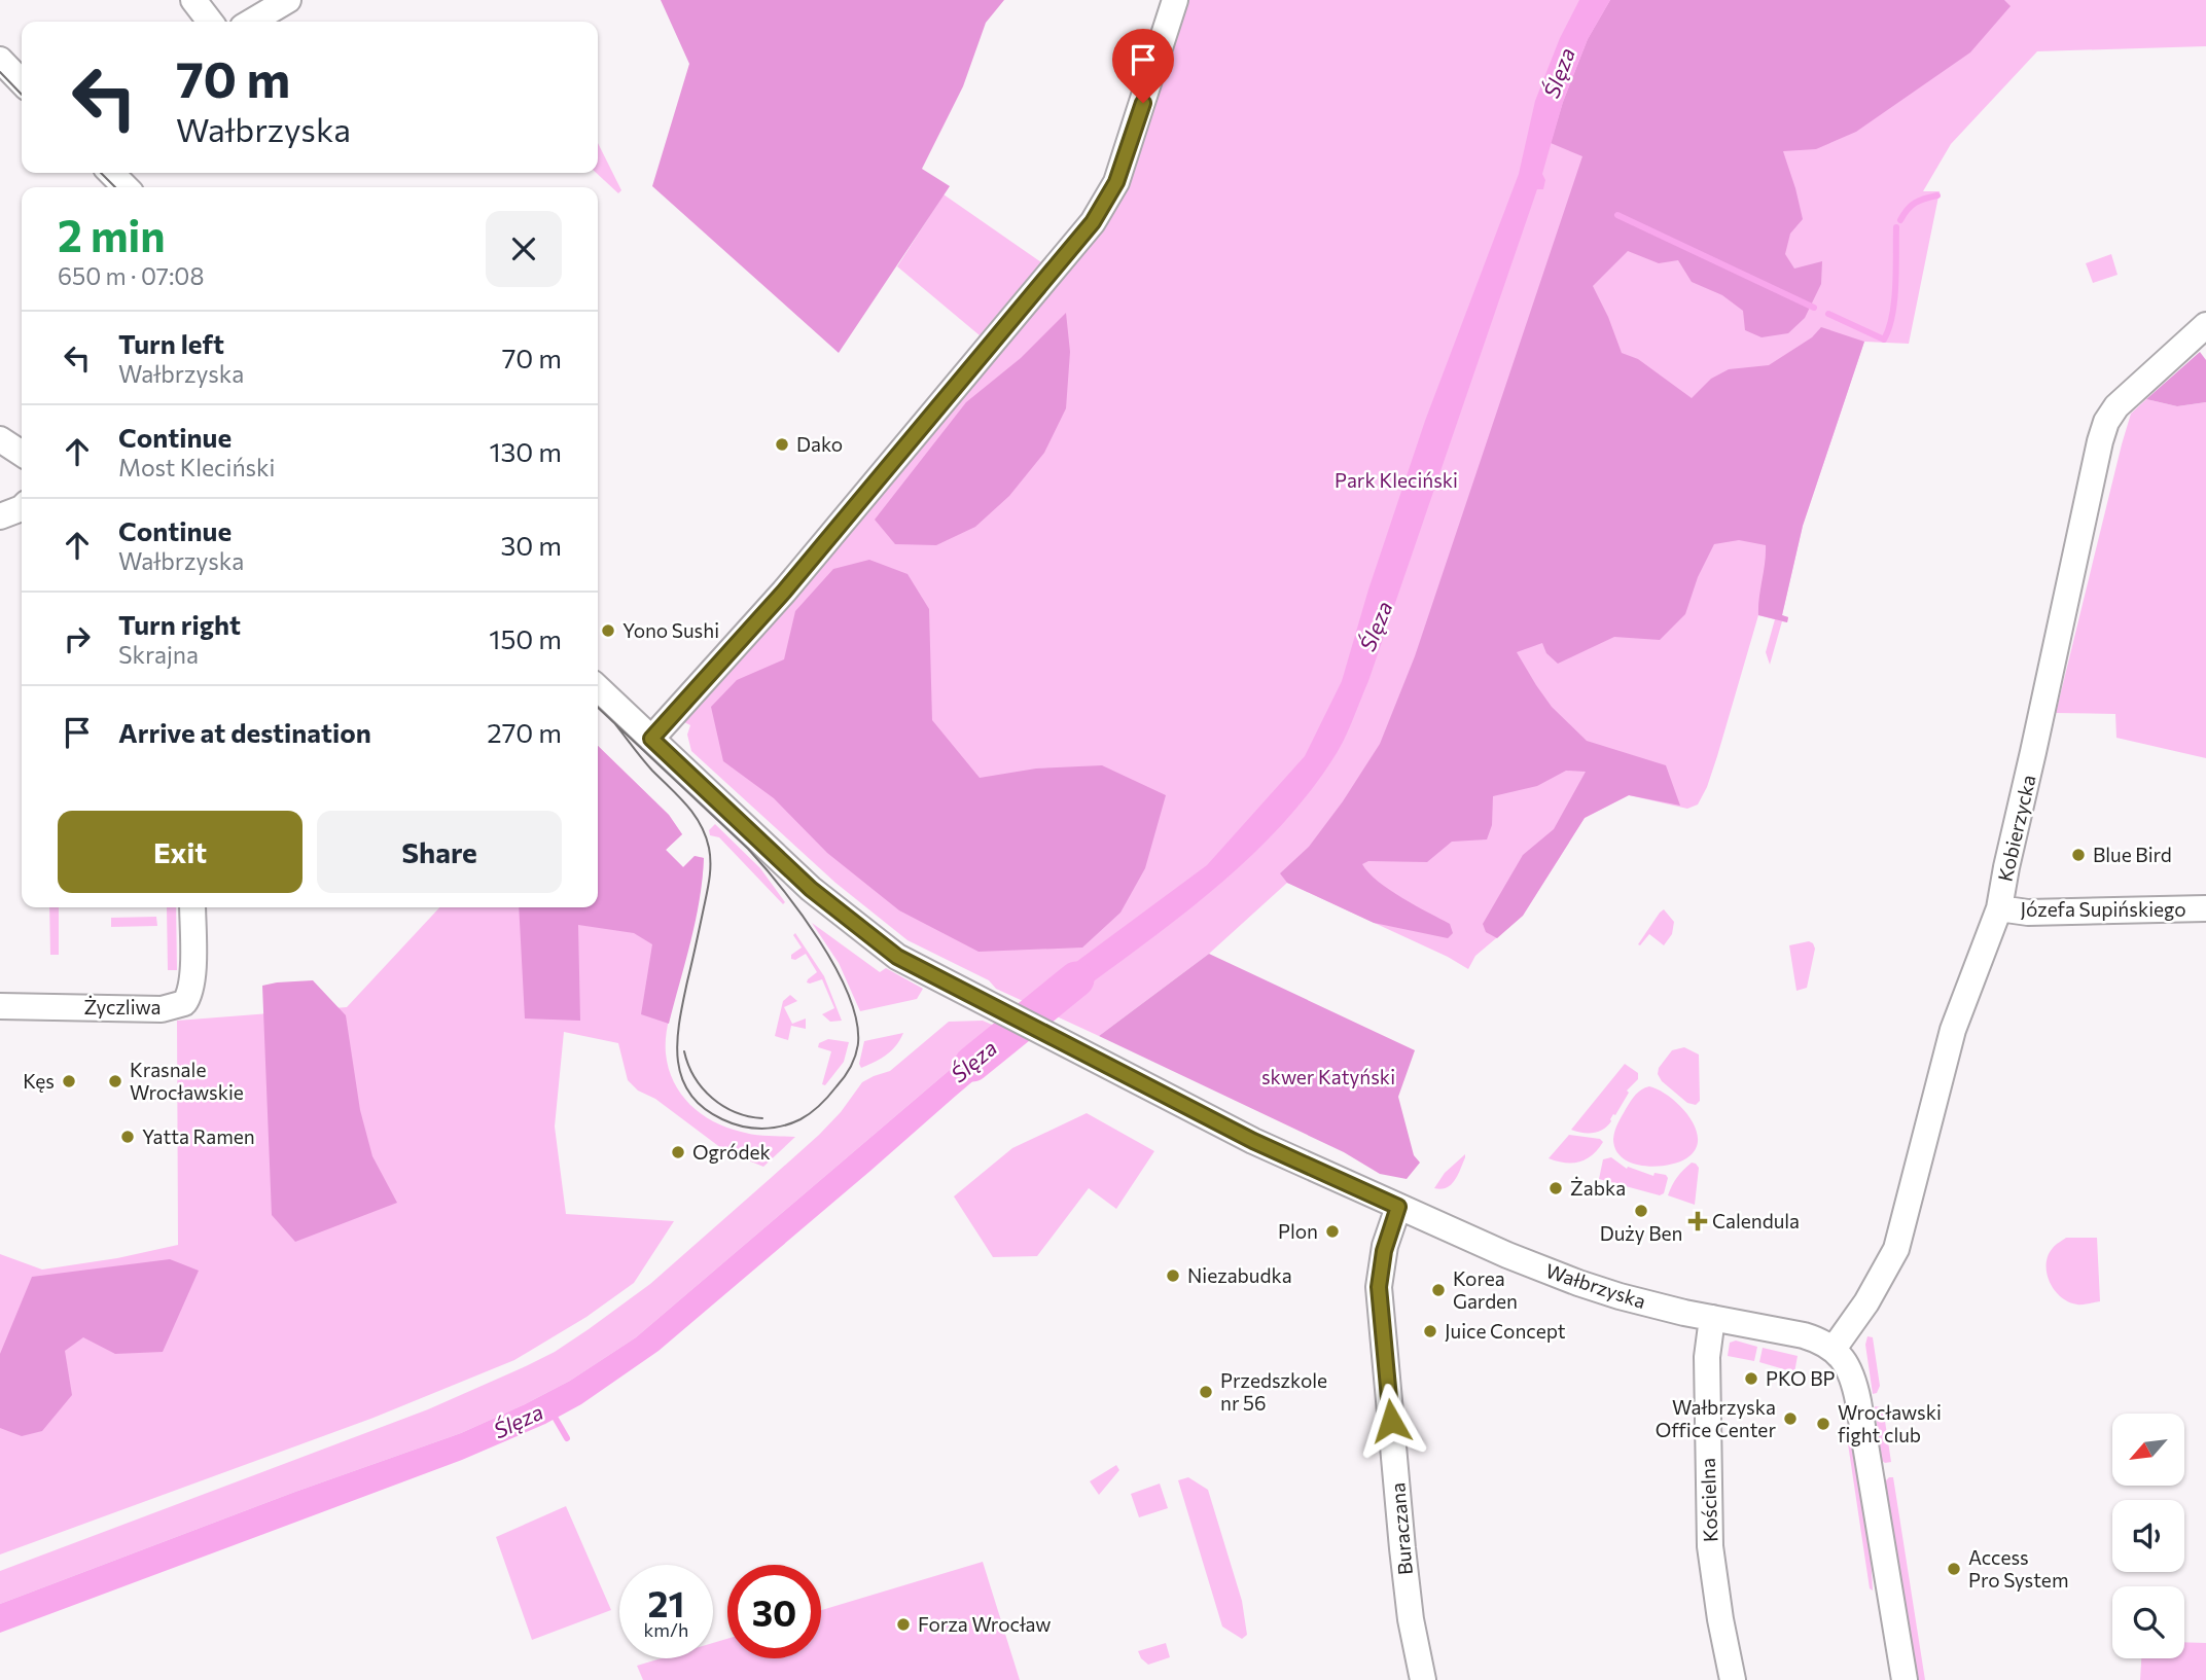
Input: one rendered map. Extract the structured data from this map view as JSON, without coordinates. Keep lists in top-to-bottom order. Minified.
{"streets":{"street":["Kobierzycka","Józefa Supińskiego","Życzliwa","Wałbrzyska","Kościelna","Buraczana"]},"crossings":[["Kobierzycka","Józefa Supińskiego"],["Kobierzycka","Wałbrzyska"],["Wałbrzyska","Kościelna"],["Wałbrzyska","Buraczana"]],"water":["Ślęza"],"parks":["Park Kleciński","skwer Katyński"],"places":{"other":["Dako","Yono Sushi","Blue Bird","Kęs","Krasnale Wrocławskie","Yatta Ramen","Ogródek","Żabka","Duży Ben","Plon","Niezabudka","Korea Garden","Juice Concept","PKO BP","Przedszkole nr 56","Wałbrzyska Office Center","Wrocławski fight club","Access Pro System","Forza Wrocław"],"health":["Calendula"]},"north":"bottom left","page":{"turn":["70 m","Wałbrzyska"],"heading":["2 min","650 m · 07:08"],"list":[{"name":"Turn left","note":"Wałbrzyska","value":"70 m"},{"name":"Continue","note":"Most Kleciński","value":"130 m"},{"name":"Continue","note":"Wałbrzyska","value":"30 m"},{"name":"Turn right","note":"Skrajna","value":"150 m"},{"name":"Arrive at destination","value":"270 m"}],"buttons":["Exit","Share"],"speed":"21 km/h","limit":"30"}}
